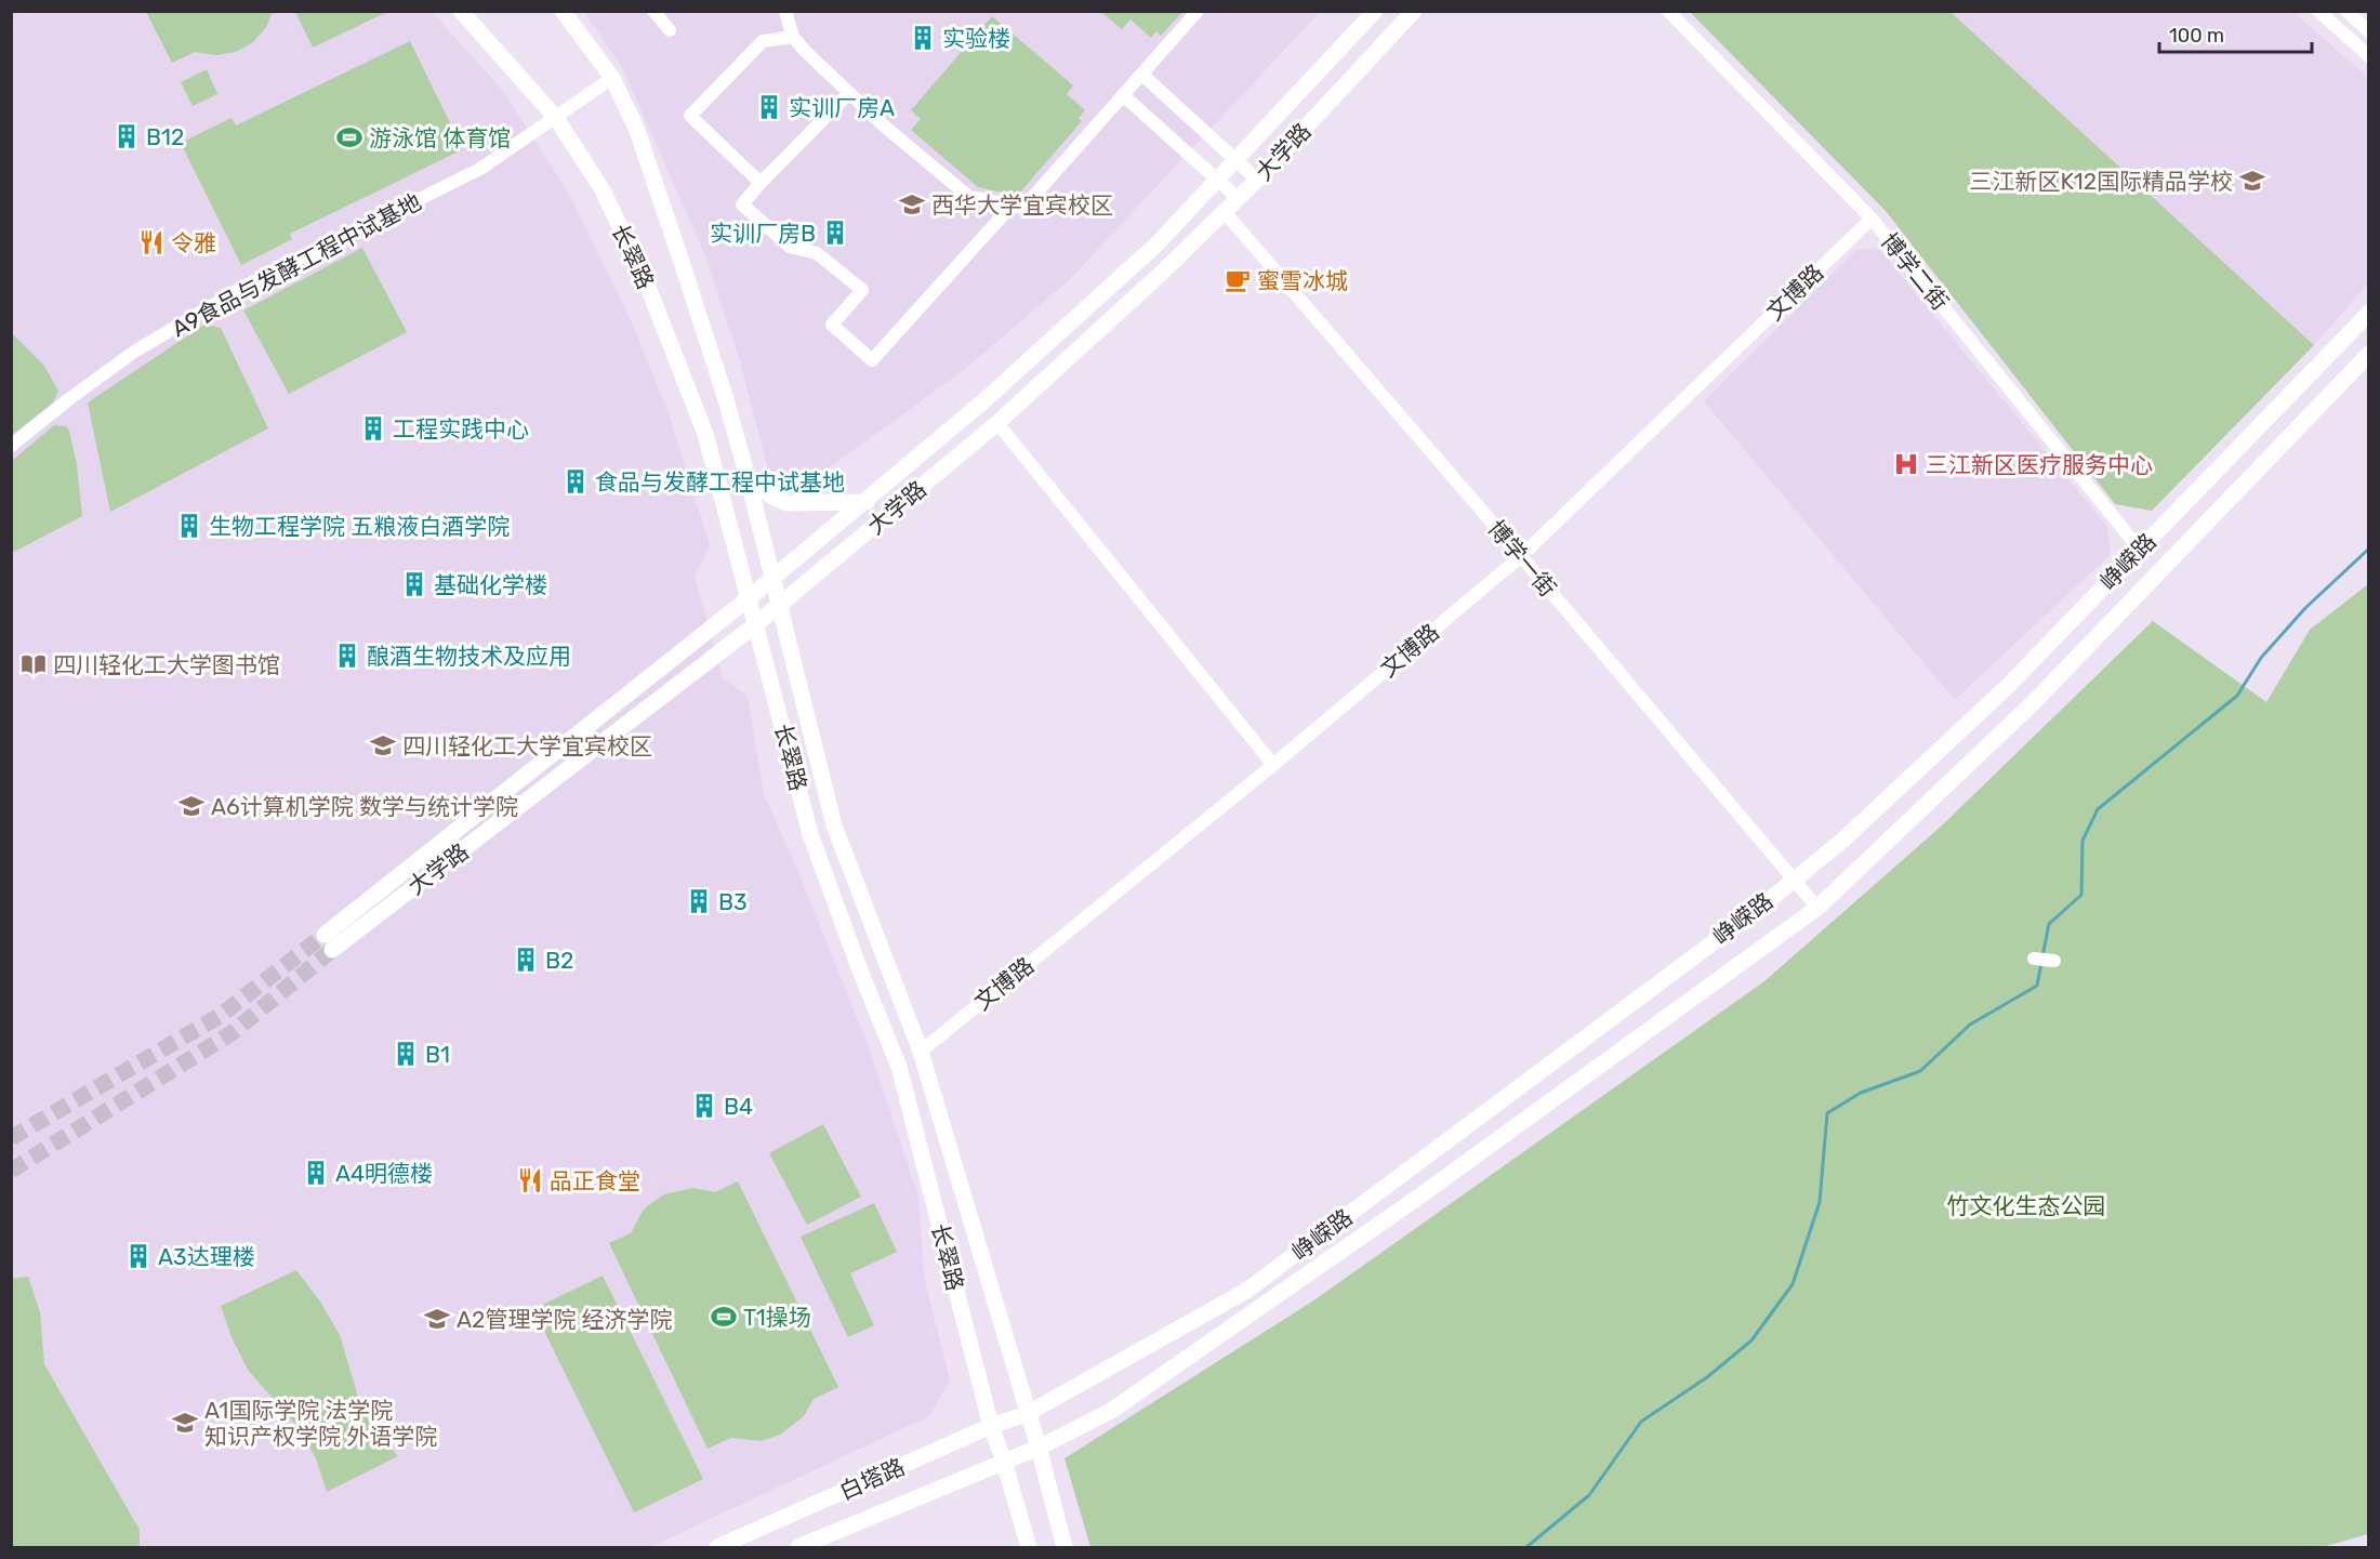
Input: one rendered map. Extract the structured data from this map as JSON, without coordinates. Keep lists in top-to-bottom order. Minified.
{"streets":{"main road":["大学路","长翠路","峥嵘路","白塔路"],"street":["A9食品与发酵工程中试基地","博学二街","文博路","博学一街"]},"crossings":[["大学路","长翠路"],["大学路","博学一街"],["长翠路","A9食品与发酵工程中试基地"],["长翠路","文博路"],["长翠路","峥嵘路"],["长翠路","白塔路"],["博学二街","文博路"],["博学二街","峥嵘路"],["文博路","博学一街"],["博学一街","峥嵘路"],["峥嵘路","白塔路"]],"parks":["竹文化生态公园"],"places":{"building":["实验楼","实训厂房A","B12","实训厂房B","工程实践中心","食品与发酵工程中试基地","生物工程学院 五粮液白酒学院","基础化学楼","酿酒生物技术及应用","B3","B2","B1","B4","A4明德楼","A3达理楼"],"sports":["游泳馆 体育馆","T1操场"],"school or university":["三江新区K12国际精品学校","西华大学宜宾校区","四川轻化工大学宜宾校区","A6计算机学院 数学与统计学院","A2管理学院 经济学院","A1国际学院 法学院 知识产权学院 外语学院"],"restaurant":["令雅","品正食堂"],"cafe":["蜜雪冰城"],"hospital":["三江新区医疗服务中心"],"library":["四川轻化工大学图书馆"]},"scale_bar":"100 m"}
